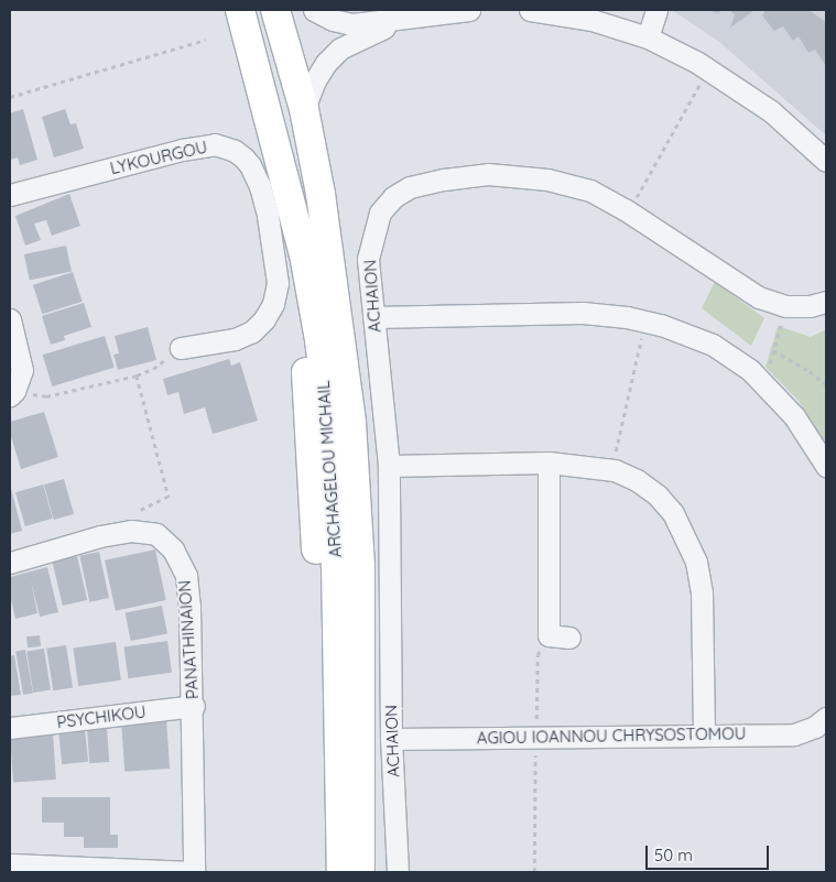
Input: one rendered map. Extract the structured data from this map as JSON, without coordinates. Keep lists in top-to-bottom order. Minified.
{"streets":{"highway":["ARCHAGELOU MICHAIL"],"street":["LYKOURGOU","ACHAION","PANATHINAION","PSYCHIKOU","AGIOU IOANNOU CHRYSOSTOMOU"]},"crossings":[["ACHAION","AGIOU IOANNOU CHRYSOSTOMOU"],["PANATHINAION","PSYCHIKOU"]],"scale_bar":"50 m"}
